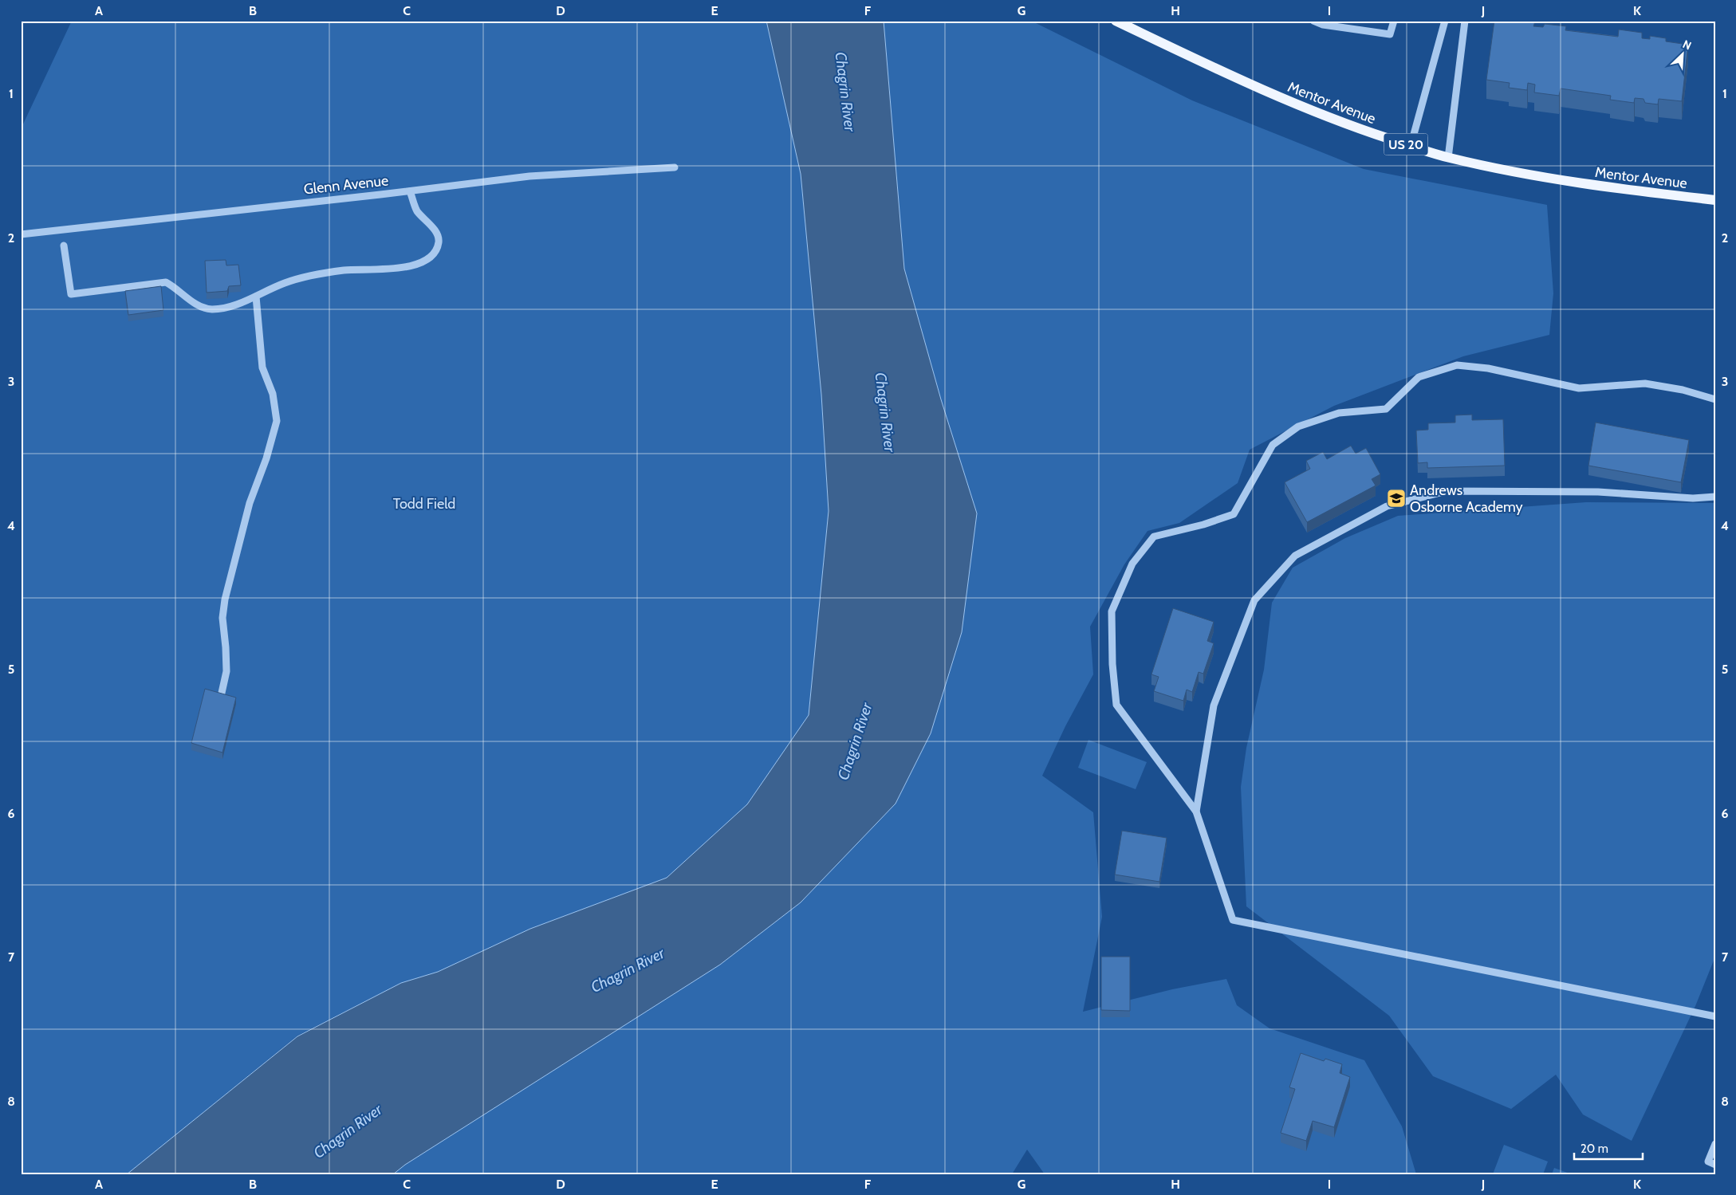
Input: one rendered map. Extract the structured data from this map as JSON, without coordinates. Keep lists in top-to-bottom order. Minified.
{"streets":{"main road":["Mentor Avenue","US 20"],"street":["Glenn Avenue"]},"water":["Chagrin River"],"parks":["Todd Field"],"places":{"school or university":["Andrews Osborne Academy"]},"scale_bar":"20 m","north":"top right","grid":{"columns":["A","B","C","D","E","F","G","H","I","J","K"],"rows":["1","2","3","4","5","6","7","8"]}}
